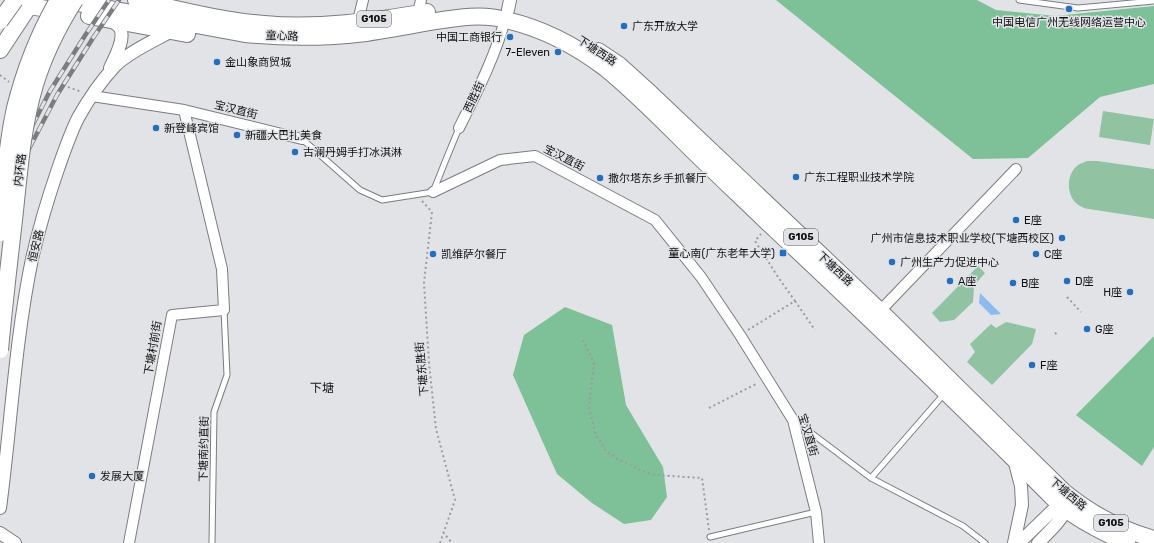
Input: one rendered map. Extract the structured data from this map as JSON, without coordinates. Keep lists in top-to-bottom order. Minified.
{"streets":{"highway":["G105","童心路","下塘西路","内环路"],"street":["西胜街","宝汉直街","恒安路","下塘村前街"],"lane":["下塘南约直街"],"path":["下塘东胜街"]},"crossings":[["童心路","下塘西路"],["童心路","西胜街"],["童心路","内环路"],["下塘西路","西胜街"],["西胜街","宝汉直街"],["宝汉直街","恒安路"],["宝汉直街","下塘东胜街"],["下塘村前街","下塘南约直街"]],"districts":["下塘"],"places":{"other":["中国电信广州无线网络运营中心","广东开放大学","中国工商银行","7-Eleven","金山象商贸城","新登峰宾馆","新疆大巴扎美食","古澜丹姆手打冰淇淋","广东工程职业技术学院","撒尔塔东乡手抓餐厅","E座","广州市信息技术职业学校(下塘西校区)","凯维萨尔餐厅","C座","广州生产力促进中心","A座","D座","B座","H座","G座","F座","发展大厦"],"transit":["童心南(广东老年大学)"]}}
